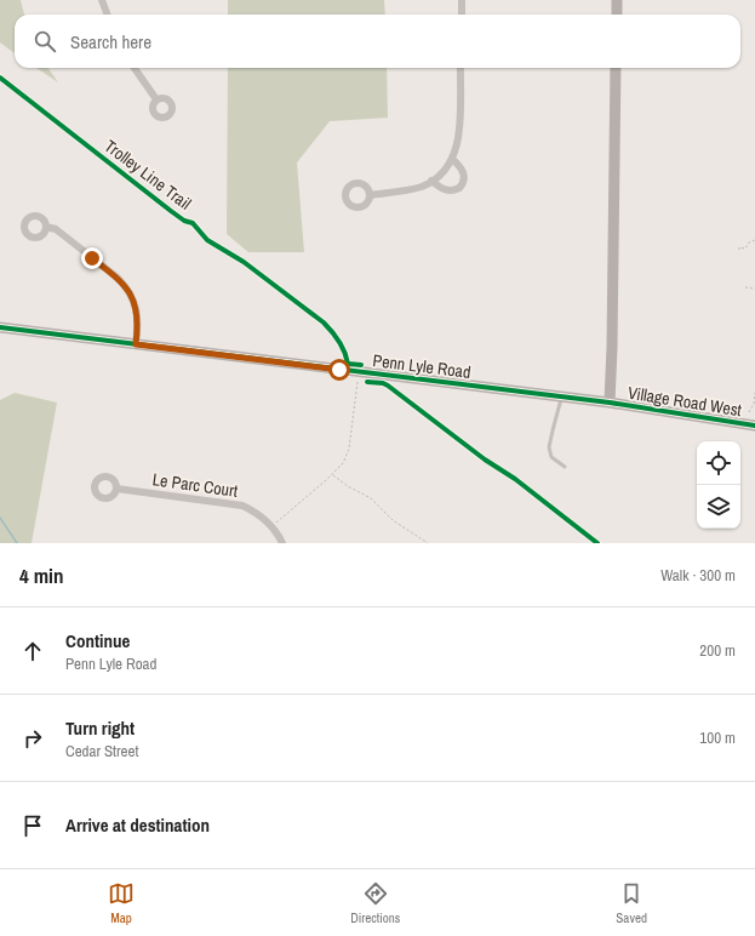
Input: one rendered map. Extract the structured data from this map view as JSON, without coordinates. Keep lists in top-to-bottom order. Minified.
{"streets":{"street":["Penn Lyle Road","Village Road West","Le Parc Court"],"cycle path":["Trolley Line Trail"]},"crossings":[["Penn Lyle Road","Village Road West"]],"page":{"search":"Search here","heading":["4 min","Walk · 300 m"],"list":[["Continue","Penn Lyle Road","200 m"],["Turn right","Cedar Street","100 m"],"Arrive at destination"],"nav":["Map","Directions","Saved"]}}
